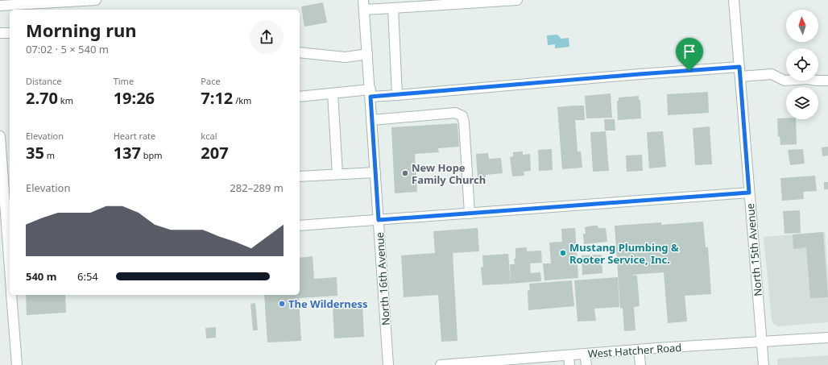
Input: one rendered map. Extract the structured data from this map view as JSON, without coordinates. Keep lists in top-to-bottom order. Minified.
{"streets":{"street":["North 15th Avenue","North 16th Avenue","West Hatcher Road"]},"crossings":[["North 15th Avenue","West Hatcher Road"]],"places":["New Hope Family Church","Mustang Plumbing & Rooter Service, Inc.","The Wilderness"],"north":"top","page":{"heading":["Morning run","07:02 · 5 × 540 m"],"stats":[["Distance","2.70 km"],["Time","19:26"],["Pace","7:12 /km"],["Elevation","35 m"],["Heart rate","137 bpm"],["kcal","207"]],"chart":["Elevation","282–289 m"],"list":[{"name":"540 m","note":"6:54"}]}}
